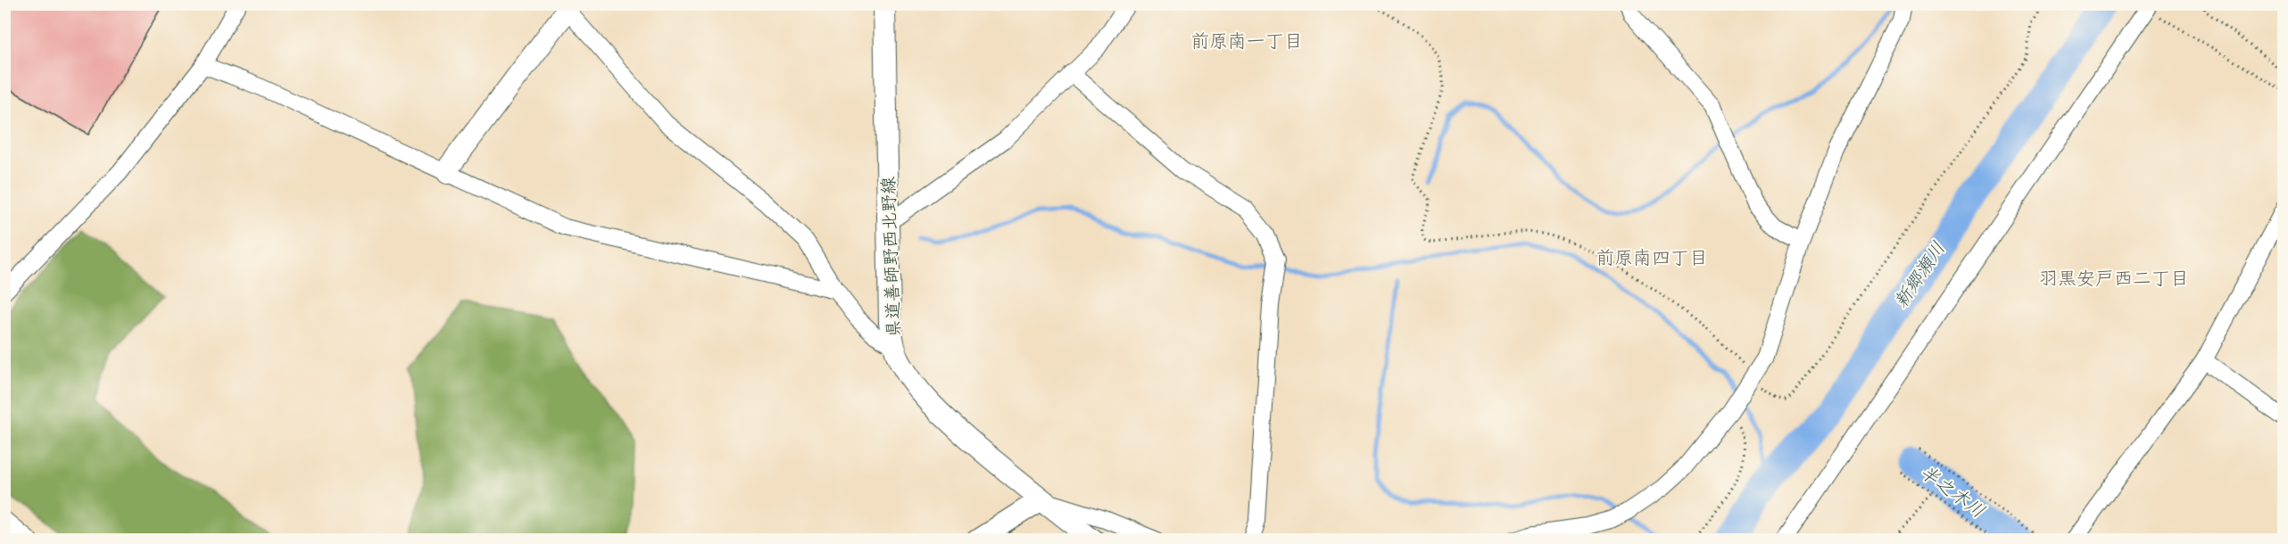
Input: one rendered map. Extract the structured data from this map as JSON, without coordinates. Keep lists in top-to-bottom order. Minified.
{"streets":{"main road":["県道善師野西北野線"]},"districts":["前原南一丁目","前原南四丁目","羽黒安戸西二丁目"],"water":["新郷瀬川","半之木川"]}
